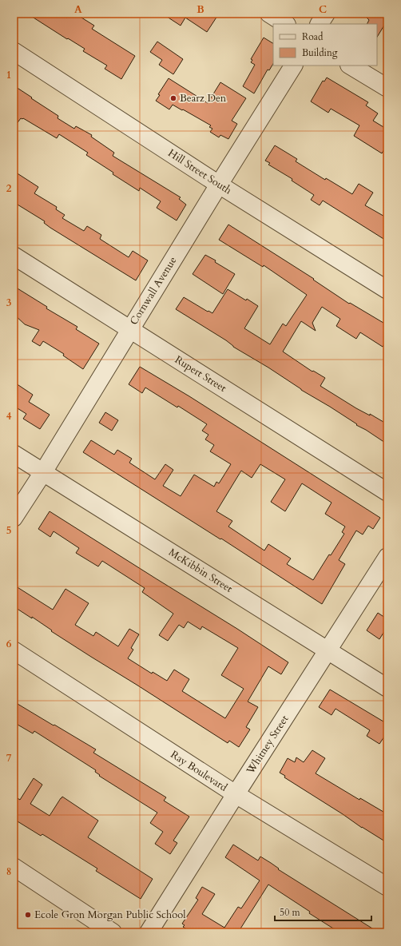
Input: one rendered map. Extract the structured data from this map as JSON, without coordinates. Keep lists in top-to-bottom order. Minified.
{"streets":{"street":["Hill Street South","Cornwall Avenue","Rupert Street","McKibbin Street","Whitney Street","Ray Boulevard"]},"crossings":[["Hill Street South","Cornwall Avenue"],["Cornwall Avenue","Rupert Street"],["Cornwall Avenue","McKibbin Street"],["McKibbin Street","Whitney Street"],["Whitney Street","Ray Boulevard"]],"places":["Bearz Den","Ecole Gron Morgan Public School"],"legend":["Road","Building"],"scale_bar":"50 m","grid":{"columns":["A","B","C"],"rows":["1","2","3","4","5","6","7","8"]}}
